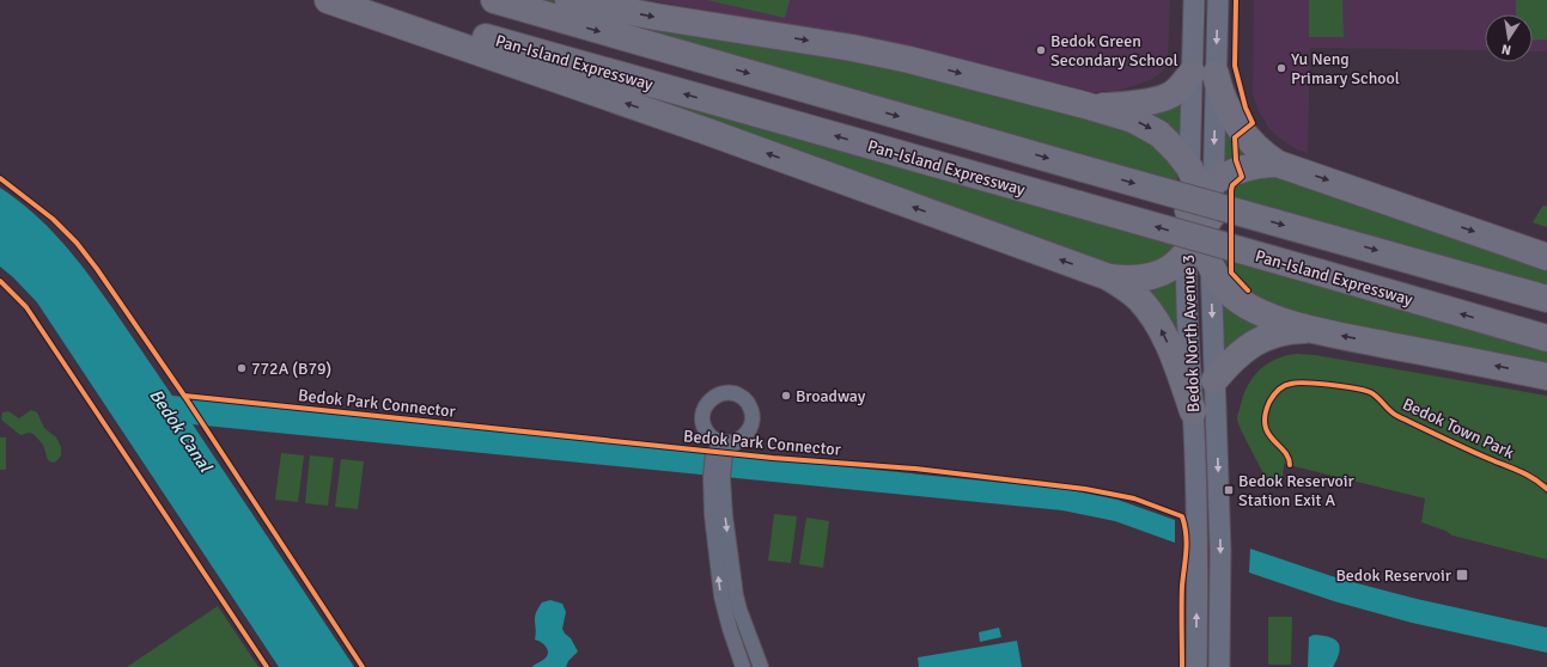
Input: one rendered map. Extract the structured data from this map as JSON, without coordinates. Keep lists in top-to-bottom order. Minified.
{"streets":{"highway":["Pan-Island Expressway"],"main road":["Bedok North Avenue 3"],"cycle path":["Bedok Park Connector","Bedok Town Park"]},"water":["Bedok Canal"],"places":{"other":["Bedok Green Secondary School","Yu Neng Primary School","772A (B79)","Broadway"],"transit":["Bedok Reservoir Station Exit A","Bedok Reservoir"]},"north":"bottom"}
